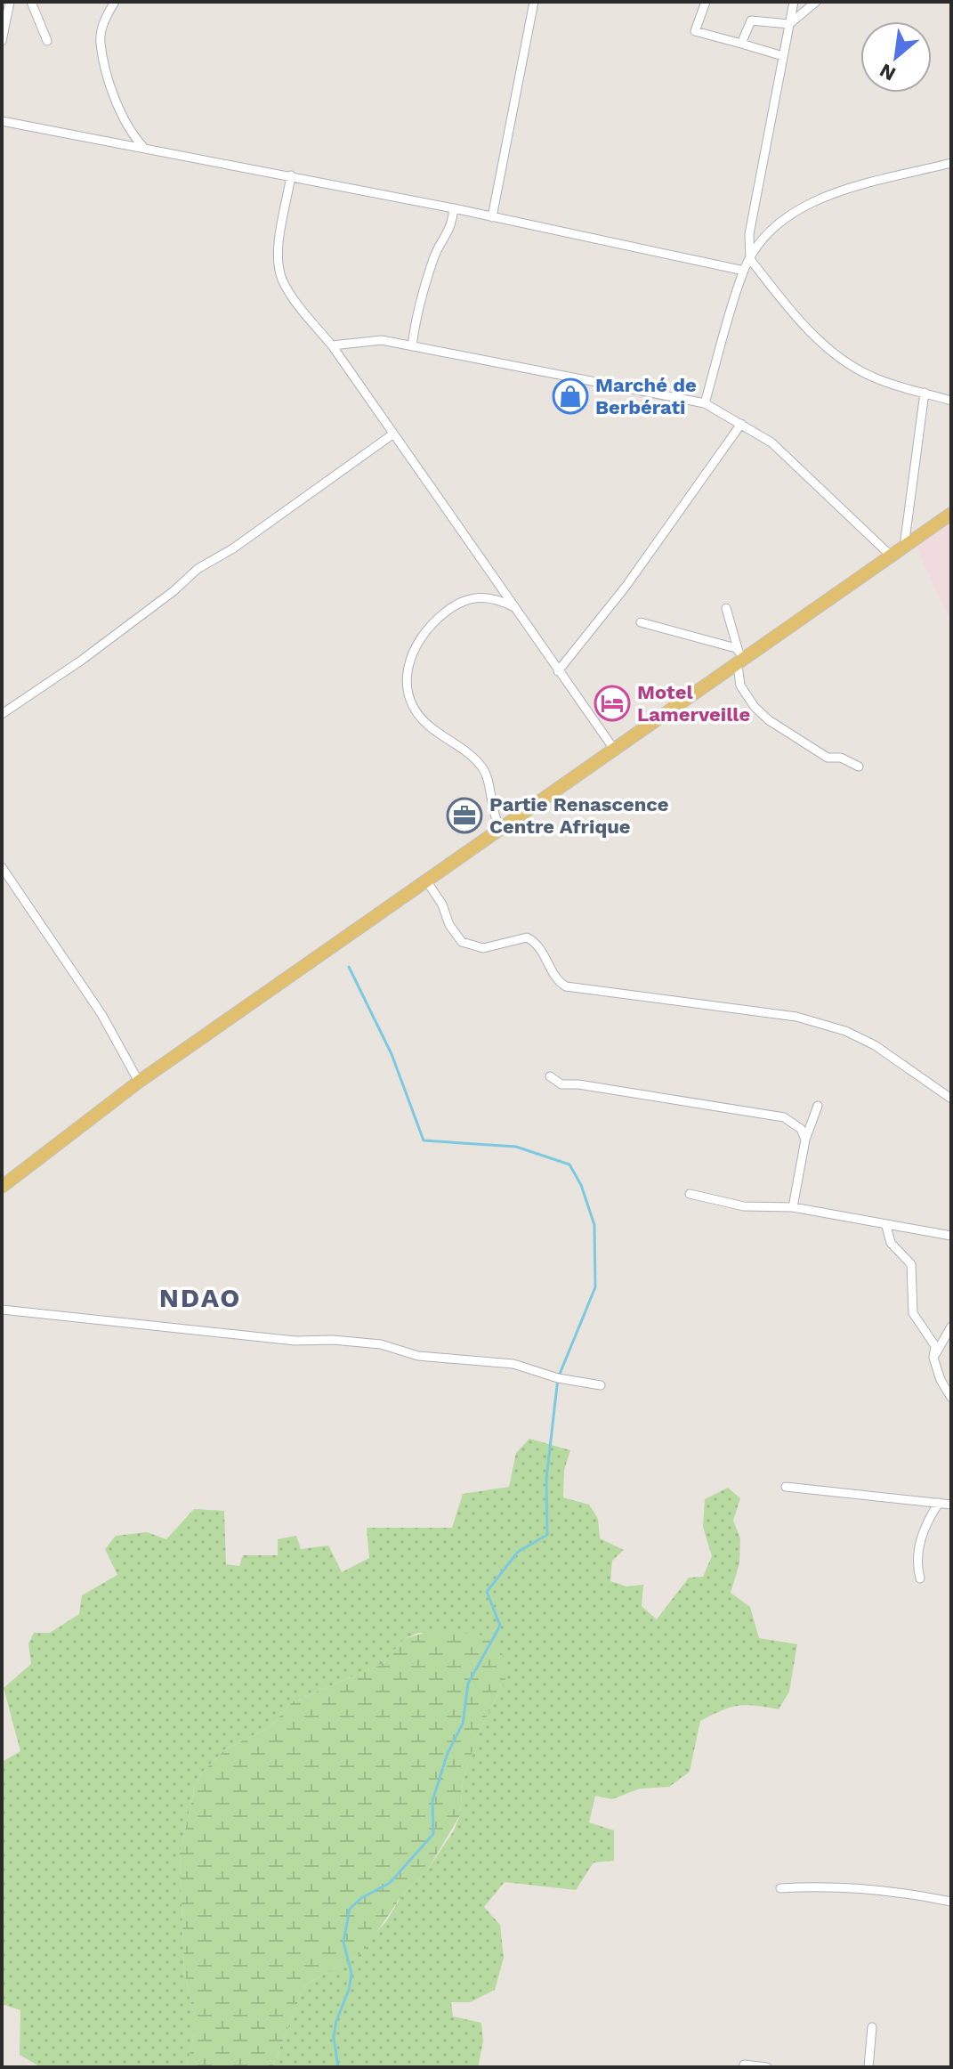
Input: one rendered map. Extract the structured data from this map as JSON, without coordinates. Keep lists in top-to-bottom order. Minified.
{"districts":["NDAO"],"places":{"shop":["Marché de Berbérati"],"hotel":["Motel Lamerveille"],"office":["Partie Renascence Centre Afrique"]},"north":"bottom left"}
